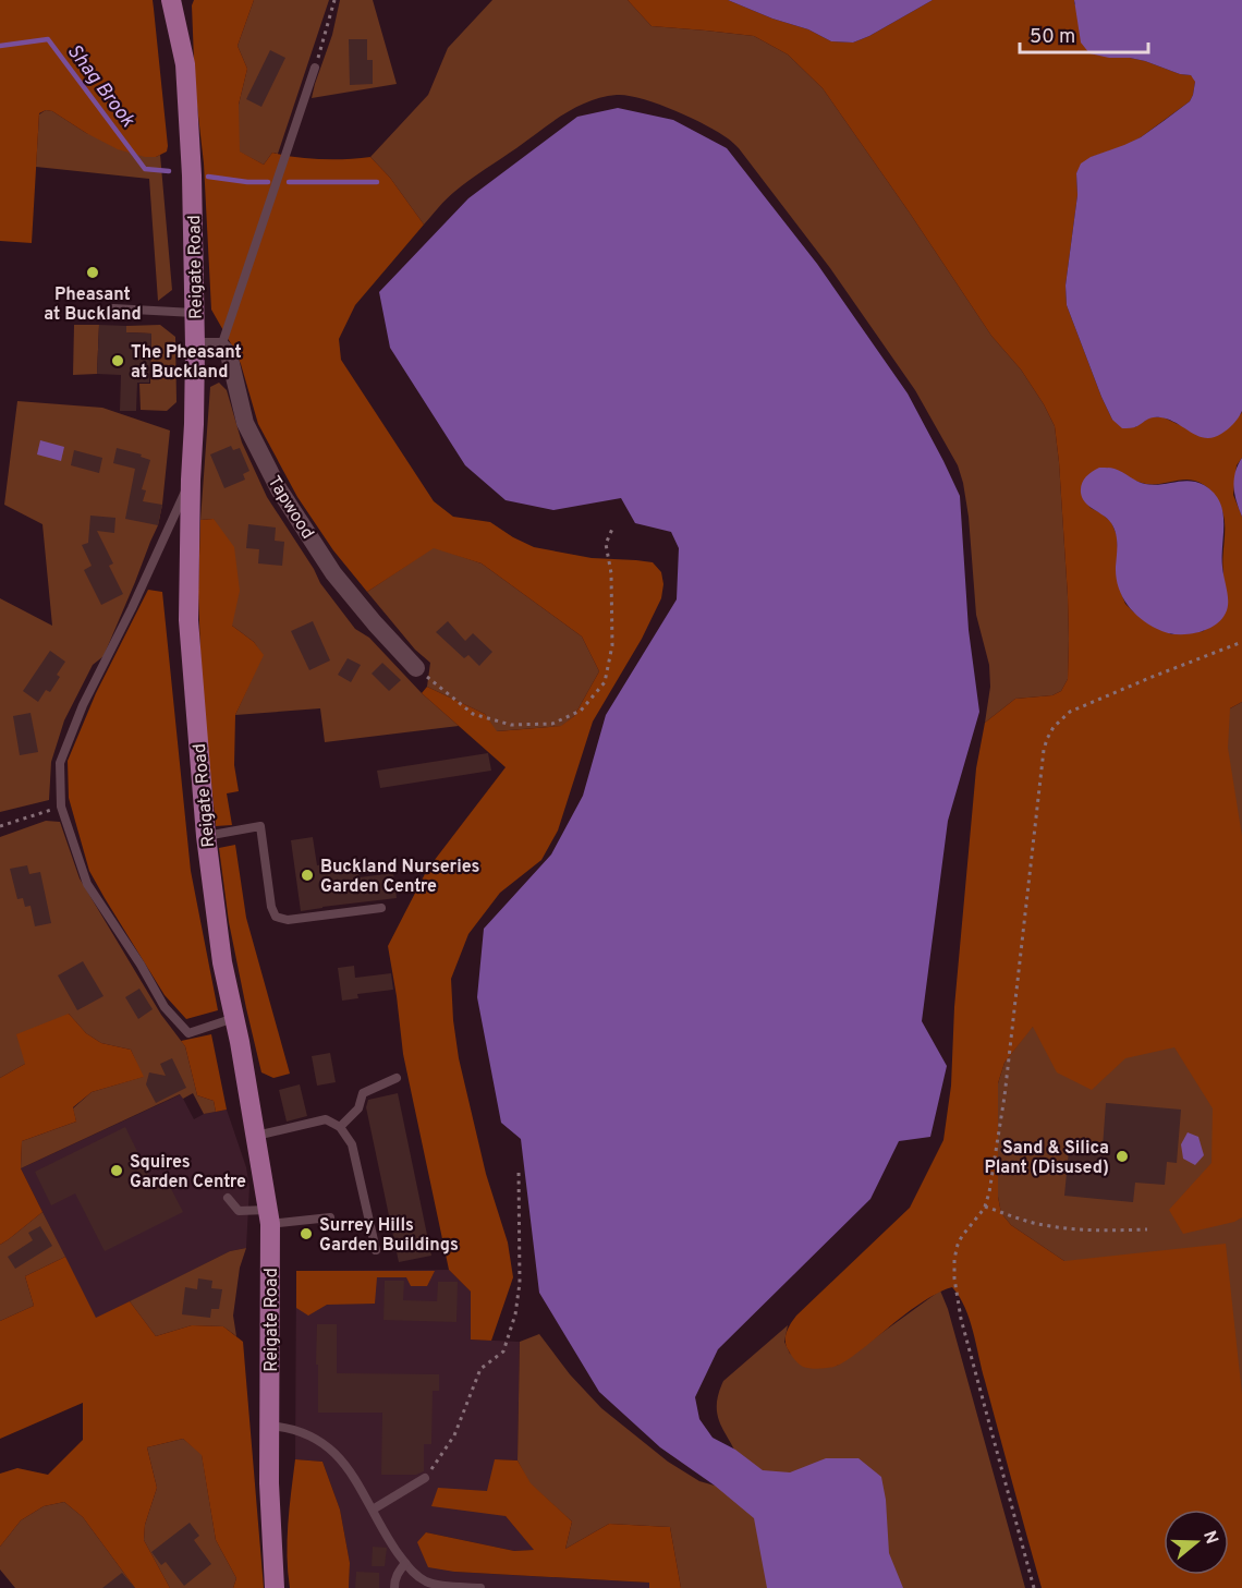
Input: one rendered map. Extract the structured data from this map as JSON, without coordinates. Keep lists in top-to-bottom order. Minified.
{"streets":{"main road":["Reigate Road"],"street":["Tapwood"]},"water":["Shag Brook"],"places":["Pheasant at Buckland","The Pheasant at Buckland","Buckland Nurseries Garden Centre","Sand & Silica Plant (Disused)","Squires Garden Centre","Surrey Hills Garden Buildings"],"scale_bar":"50 m","north":"right"}
